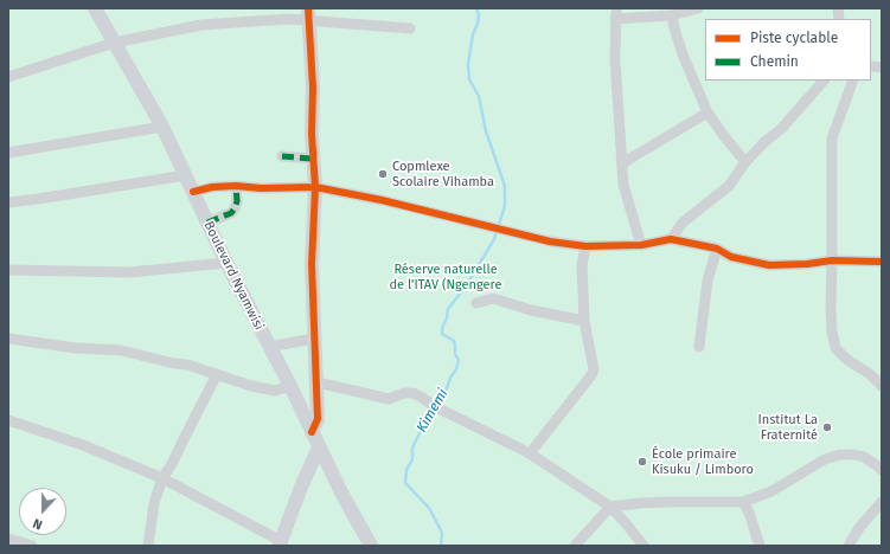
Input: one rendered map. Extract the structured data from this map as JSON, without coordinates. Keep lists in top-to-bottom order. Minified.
{"streets":{"main road":["Boulevard Nyamwisi"]},"water":["Kimemi"],"parks":["Réserve naturelle de l'ITAV (Ngengere"],"places":["Copmlexe Scolaire Vihamba","Institut La Fraternité","École primaire Kisuku / Limboro"],"legend":["Piste cyclable","Chemin"],"north":"bottom"}
